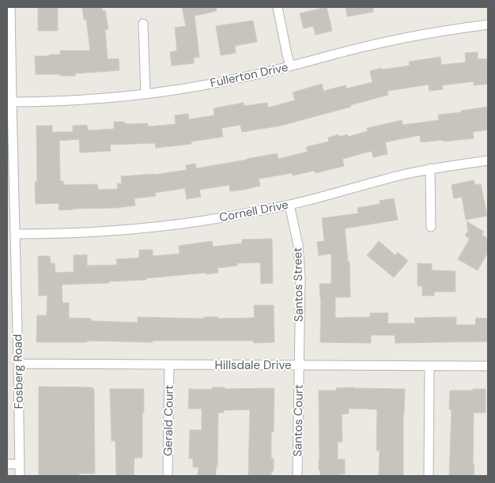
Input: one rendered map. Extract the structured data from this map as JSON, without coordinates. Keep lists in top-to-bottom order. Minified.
{"streets":{"street":["Fullerton Drive","Cornell Drive","Santos Street","Hillsdale Drive","Fosberg Road","Gerald Court","Santos Court"]},"crossings":[["Fullerton Drive","Fosberg Road"],["Cornell Drive","Santos Street"],["Cornell Drive","Fosberg Road"],["Santos Street","Hillsdale Drive"],["Santos Street","Santos Court"],["Hillsdale Drive","Fosberg Road"],["Hillsdale Drive","Gerald Court"],["Hillsdale Drive","Santos Court"]]}
